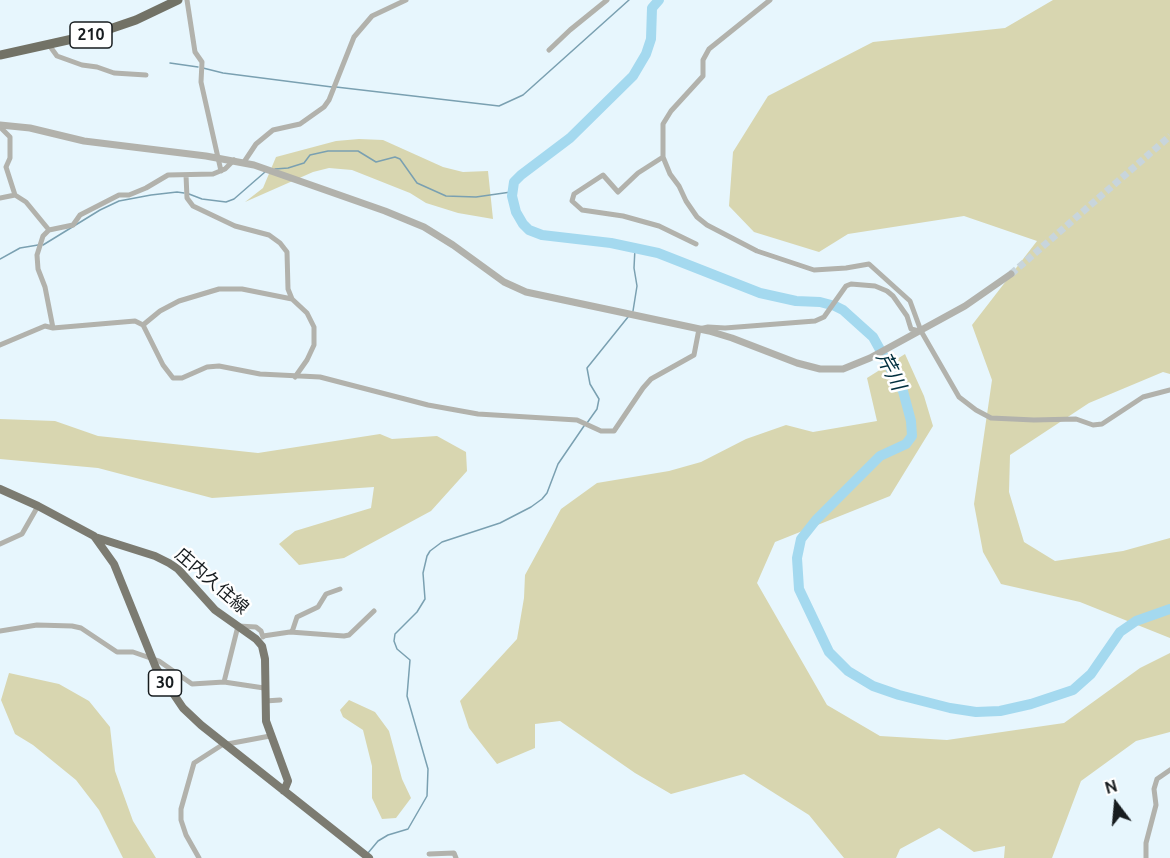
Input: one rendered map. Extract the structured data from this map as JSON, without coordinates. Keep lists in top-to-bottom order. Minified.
{"streets":{"highway":["210"],"main road":["庄内久住線","30"]},"water":["芹川"],"north":"top"}
